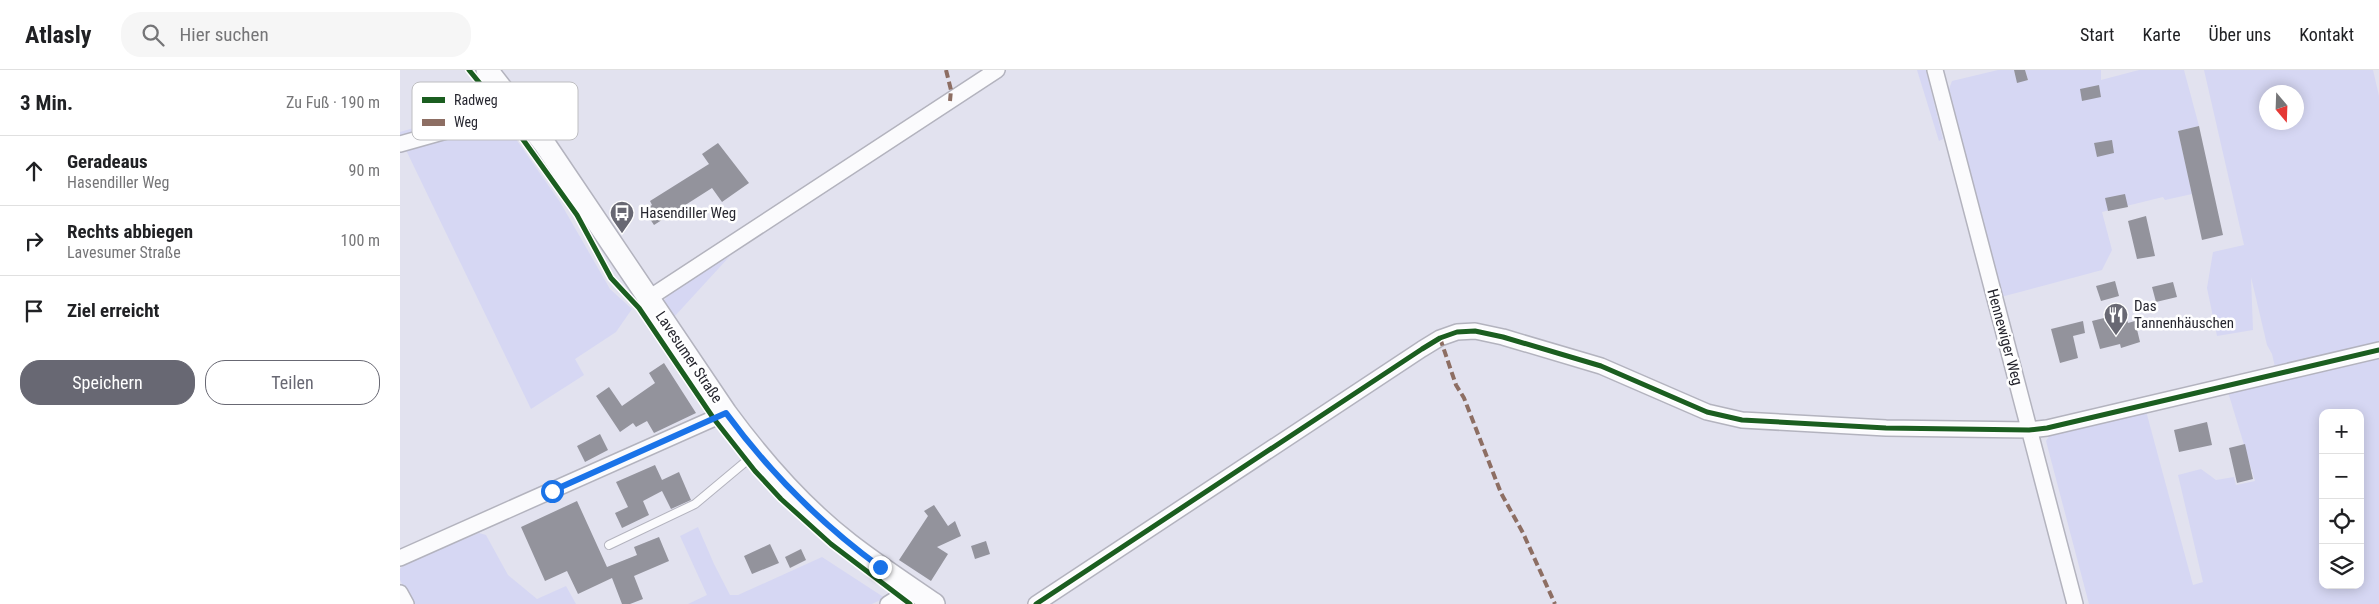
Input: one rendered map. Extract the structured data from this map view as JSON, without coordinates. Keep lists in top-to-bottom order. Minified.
{"streets":{"street":["Hennewiger Weg","Lavesumer Straße"]},"places":{"bus stop":["Hasendiller Weg"],"restaurant":["Das Tannenhäuschen"]},"legend":["Radweg","Weg"],"north":"bottom","page":{"header":"Atlasly","search":"Hier suchen","nav":["Start","Karte","Über uns","Kontakt"],"heading":["3 Min.","Zu Fuß · 190 m"],"list":[["Geradeaus","Hasendiller Weg","90 m"],["Rechts abbiegen","Lavesumer Straße","100 m"],"Ziel erreicht"],"buttons":["Speichern","Teilen"],"map_buttons":["+","−"]}}
